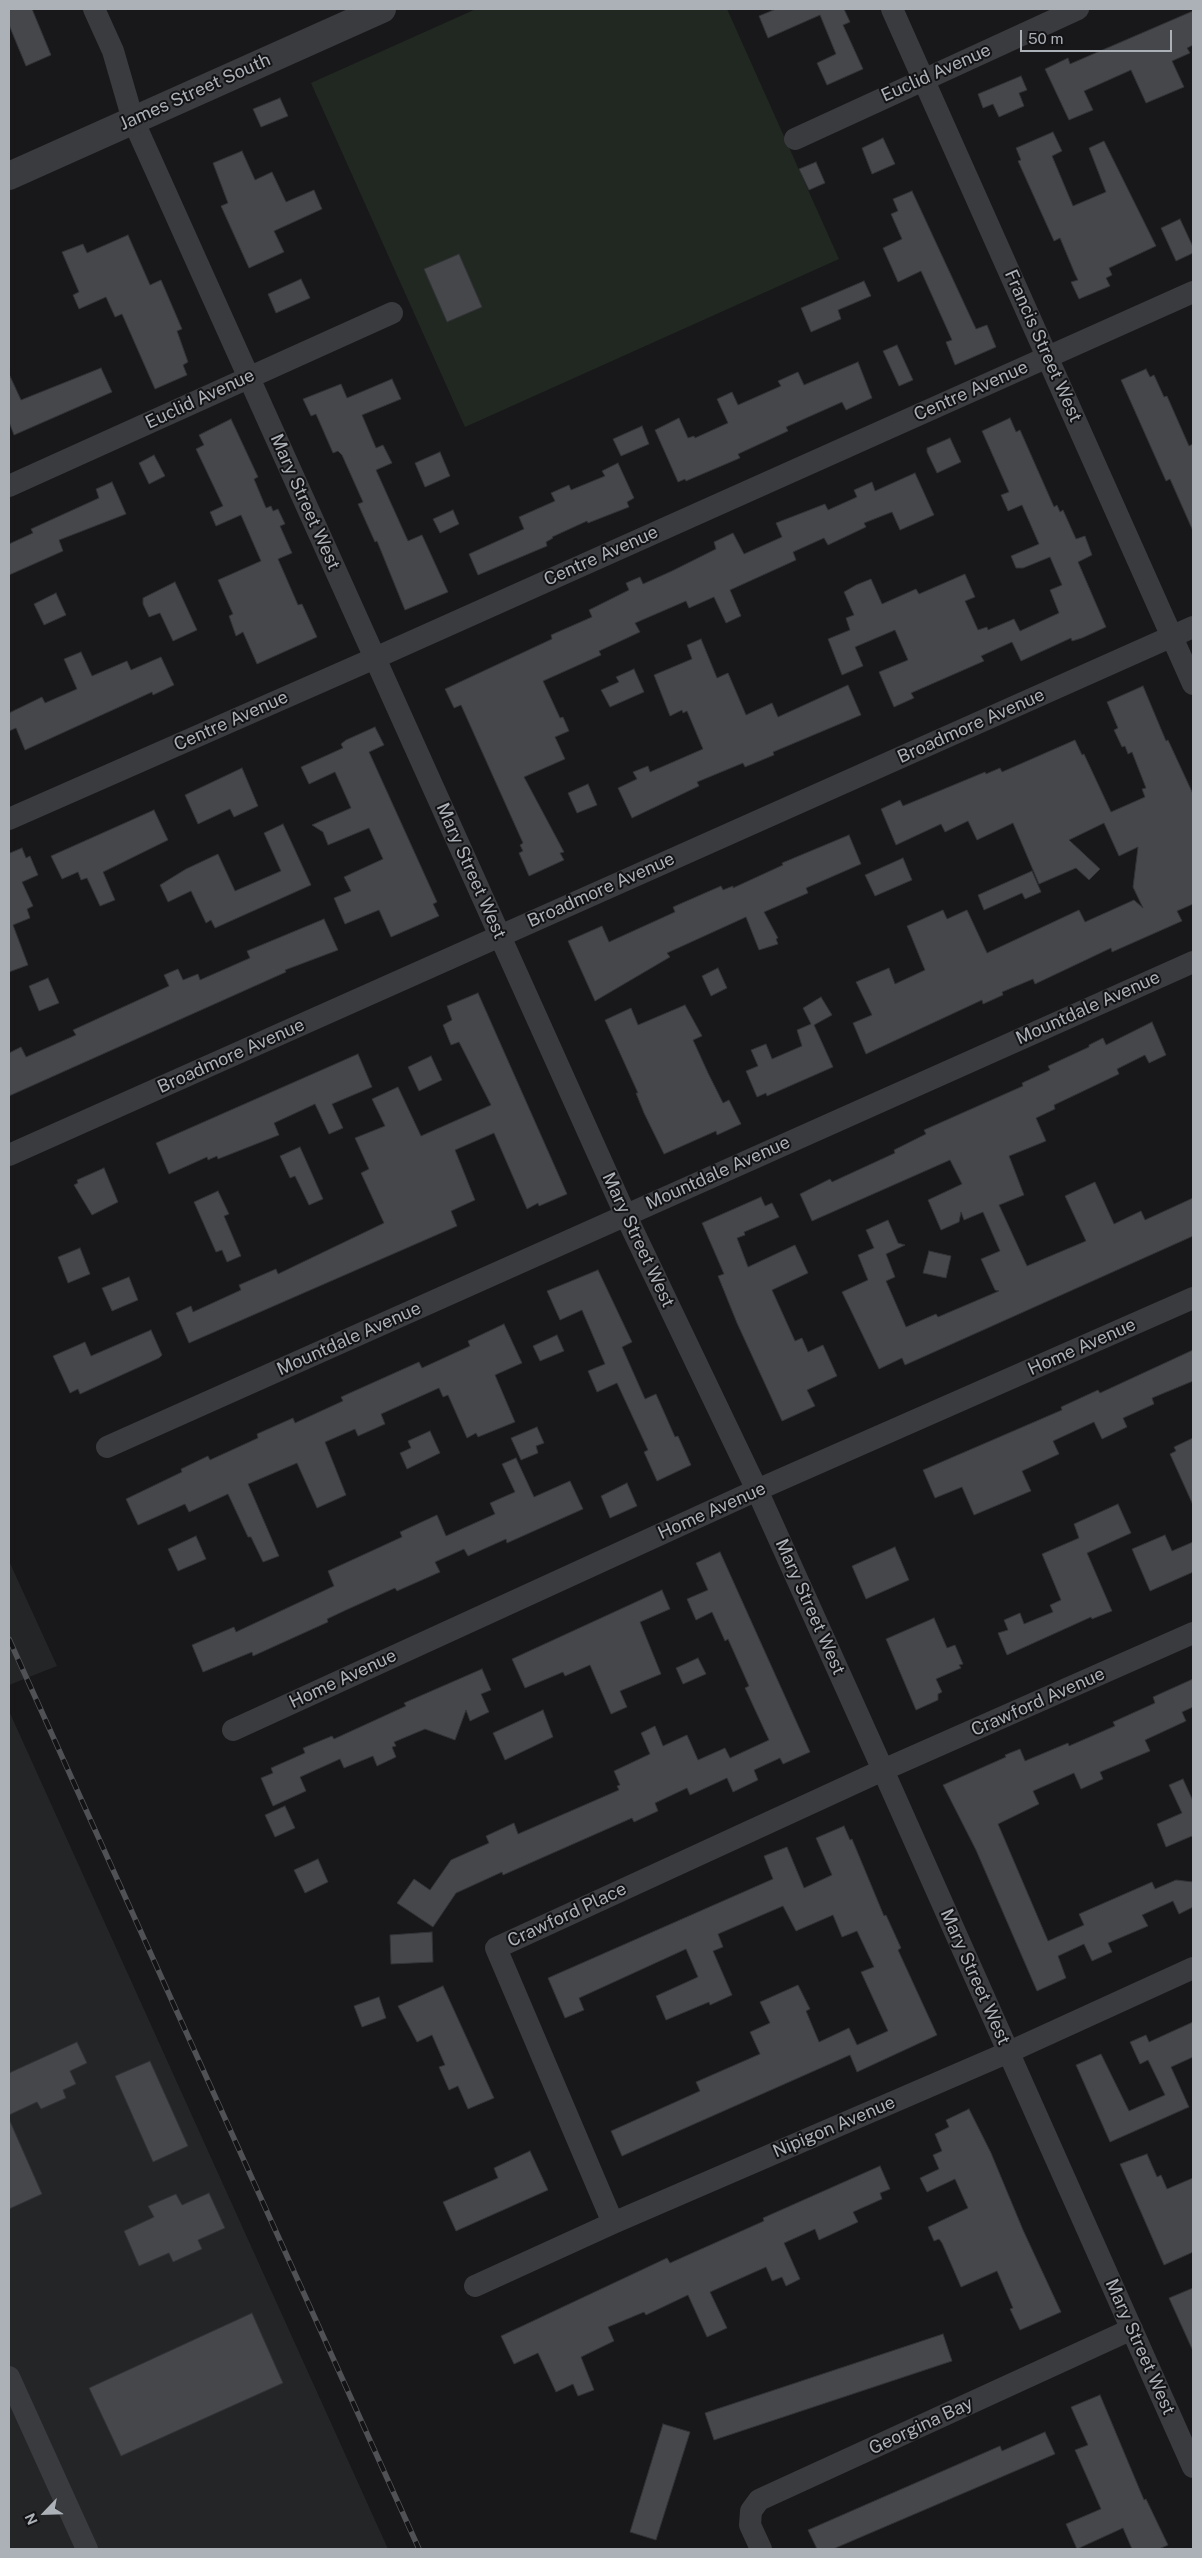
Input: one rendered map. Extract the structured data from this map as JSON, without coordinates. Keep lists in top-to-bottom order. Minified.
{"streets":{"street":["Euclid Avenue","James Street South","Francis Street West","Centre Avenue","Mary Street West","Broadmore Avenue","Mountdale Avenue","Home Avenue","Crawford Avenue","Crawford Place","Nipigon Avenue","Georgina Bay"]},"crossings":[["Euclid Avenue","Francis Street West"],["Euclid Avenue","Mary Street West"],["James Street South","Mary Street West"],["Francis Street West","Centre Avenue"],["Francis Street West","Broadmore Avenue"],["Centre Avenue","Mary Street West"],["Mary Street West","Broadmore Avenue"],["Mary Street West","Mountdale Avenue"],["Mary Street West","Home Avenue"],["Mary Street West","Crawford Avenue"],["Mary Street West","Crawford Place"],["Mary Street West","Nipigon Avenue"],["Mary Street West","Georgina Bay"],["Crawford Avenue","Crawford Place"],["Crawford Place","Nipigon Avenue"]],"scale_bar":"50 m","north":"bottom left"}
